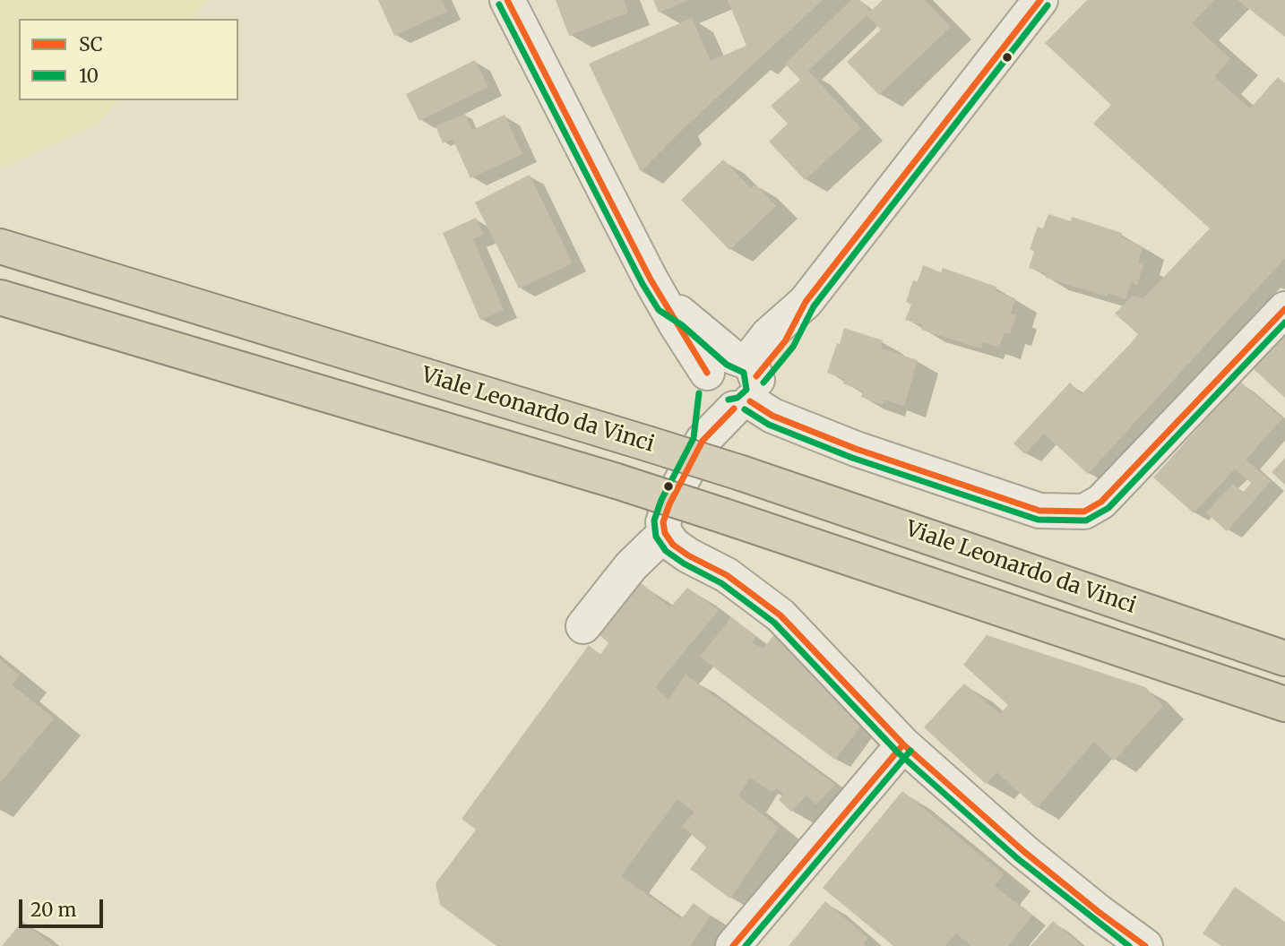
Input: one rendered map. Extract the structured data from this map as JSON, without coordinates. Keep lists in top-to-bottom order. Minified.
{"streets":{"highway":["Viale Leonardo da Vinci"]},"lines":["transit line SC","transit line 10"],"legend":["SC","10"],"scale_bar":"20 m"}
